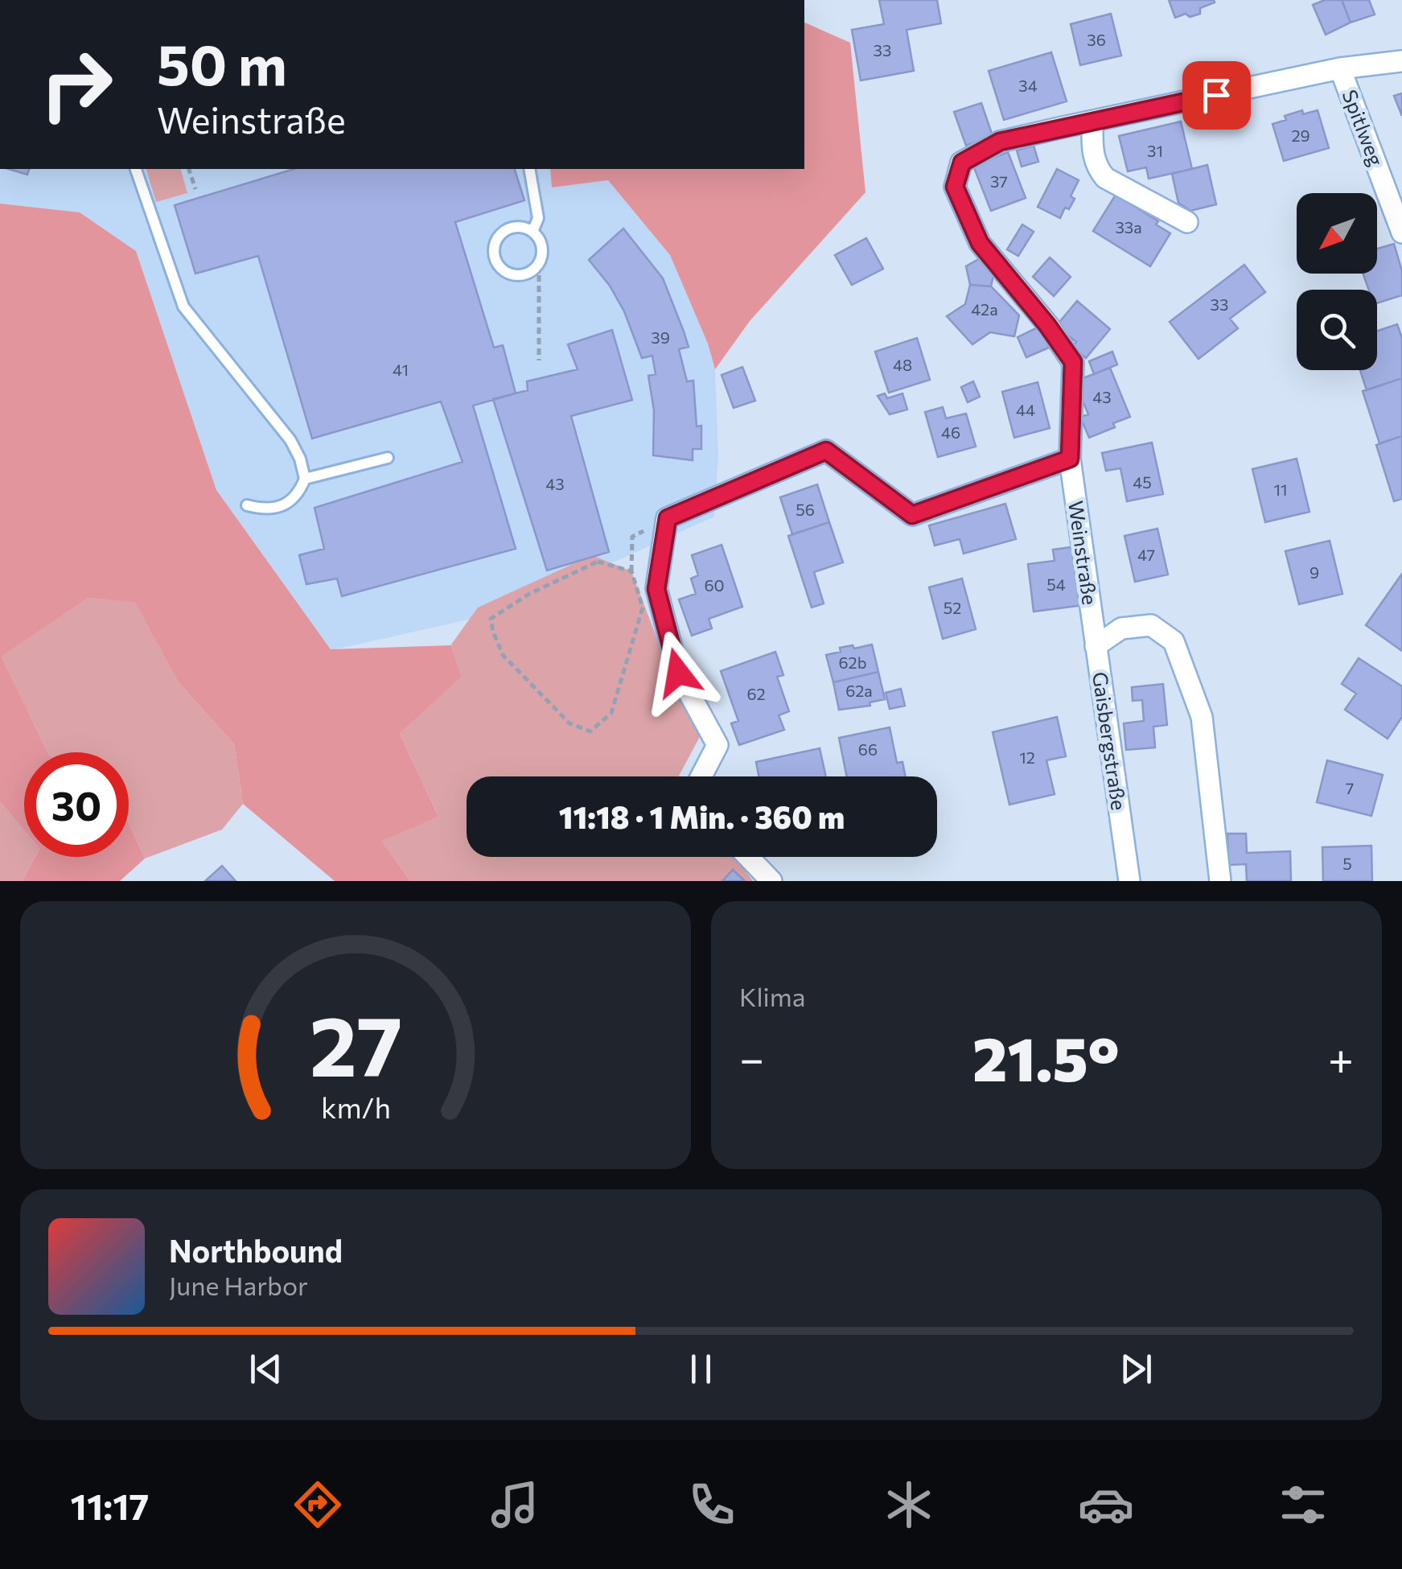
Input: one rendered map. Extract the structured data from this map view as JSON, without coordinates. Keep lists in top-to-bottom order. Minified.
{"streets":{"street":["Spitlweg","Weinstraße","Gaisbergstraße"]},"crossings":[["Spitlweg","Weinstraße"],["Weinstraße","Gaisbergstraße"]],"house_numbers":["36","33","34","29","31","37","33a","33","42a","39","48","41","43","44","46","45","43","11","56","47","9","54","60","52","62b","62a","62","66","12","7","5"],"north":"bottom left","page":{"turn":["50 m","Weinstraße"],"limit":"30","trip":"11:18 · 1 Min. · 360 m","tile":"Klima","heat":["−","21.5°","+"],"song":["Northbound","June Harbor"],"tabs":"11:17","gauge":["27","km/h"]}}
